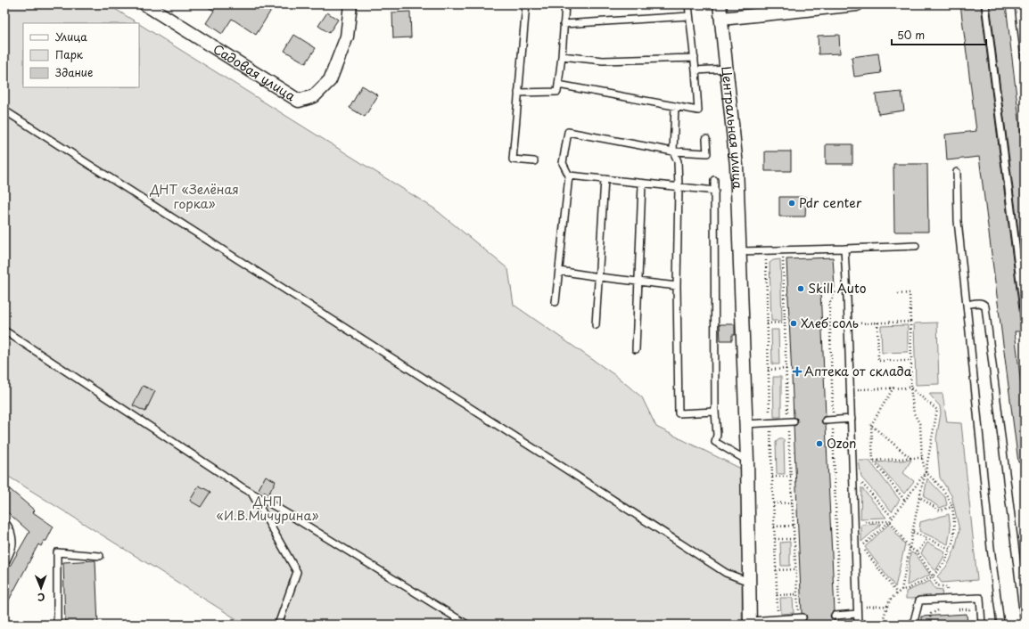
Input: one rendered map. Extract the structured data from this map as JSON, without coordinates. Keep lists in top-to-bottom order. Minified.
{"streets":{"street":["Садовая улица","Центральная улица"]},"parks":["ДНТ «Зелёная горка»","ДНП «И.В.Мичурина»"],"places":{"other":["Pdr center","Skill Auto","Хлеб соль","Ozon"],"health":["Аптека от склада"]},"legend":["Улица","Парк","Здание"],"scale_bar":"50 m","north":"bottom"}
